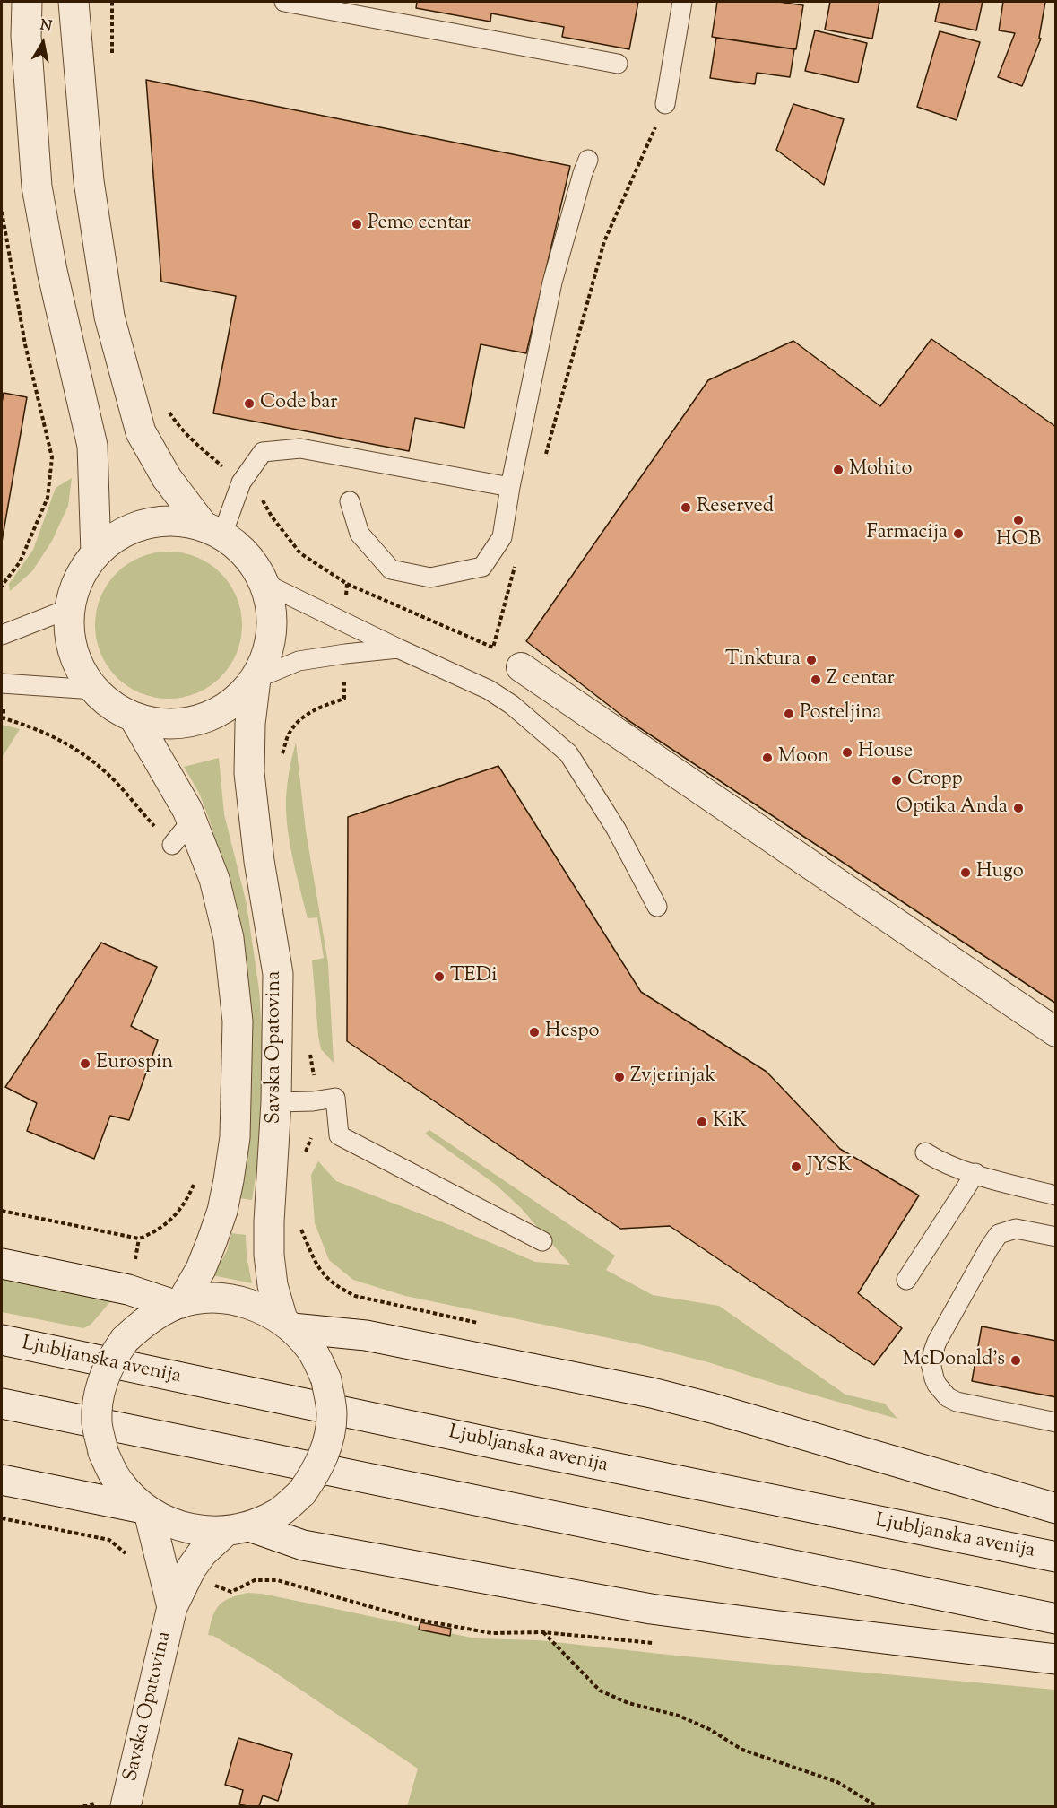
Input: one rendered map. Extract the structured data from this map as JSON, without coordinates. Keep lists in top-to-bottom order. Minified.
{"streets":{"street":["Savska Opatovina","Ljubljanska avenija"]},"places":["Pemo centar","Code bar","Mohito","Reserved","HOB","Farmacija","Tinktura","Z centar","Posteljina","House","Moon","Cropp","Optika Anda","Hugo","TEDi","Hespo","Eurospin","Zvjerinjak","KiK","JYSK","McDonald's"],"north":"top"}
